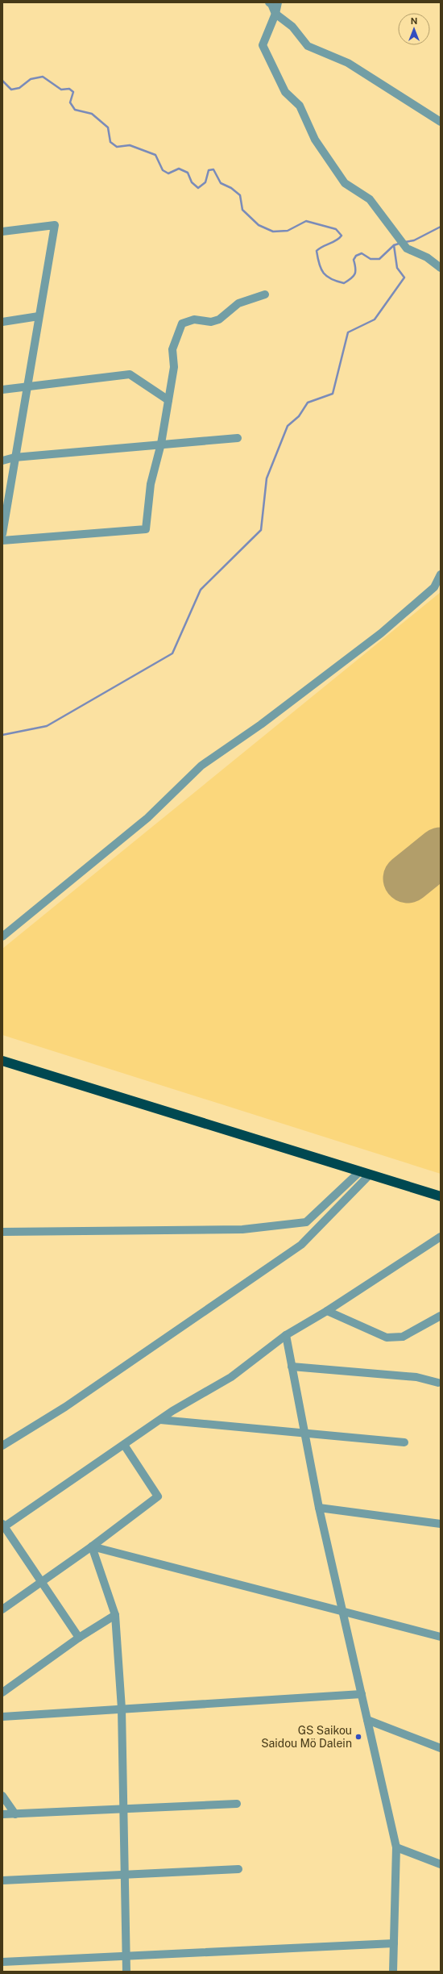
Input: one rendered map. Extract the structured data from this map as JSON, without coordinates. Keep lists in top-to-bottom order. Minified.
{"places":["GS Saikou Saidou Mö Dalein"],"north":"top"}
